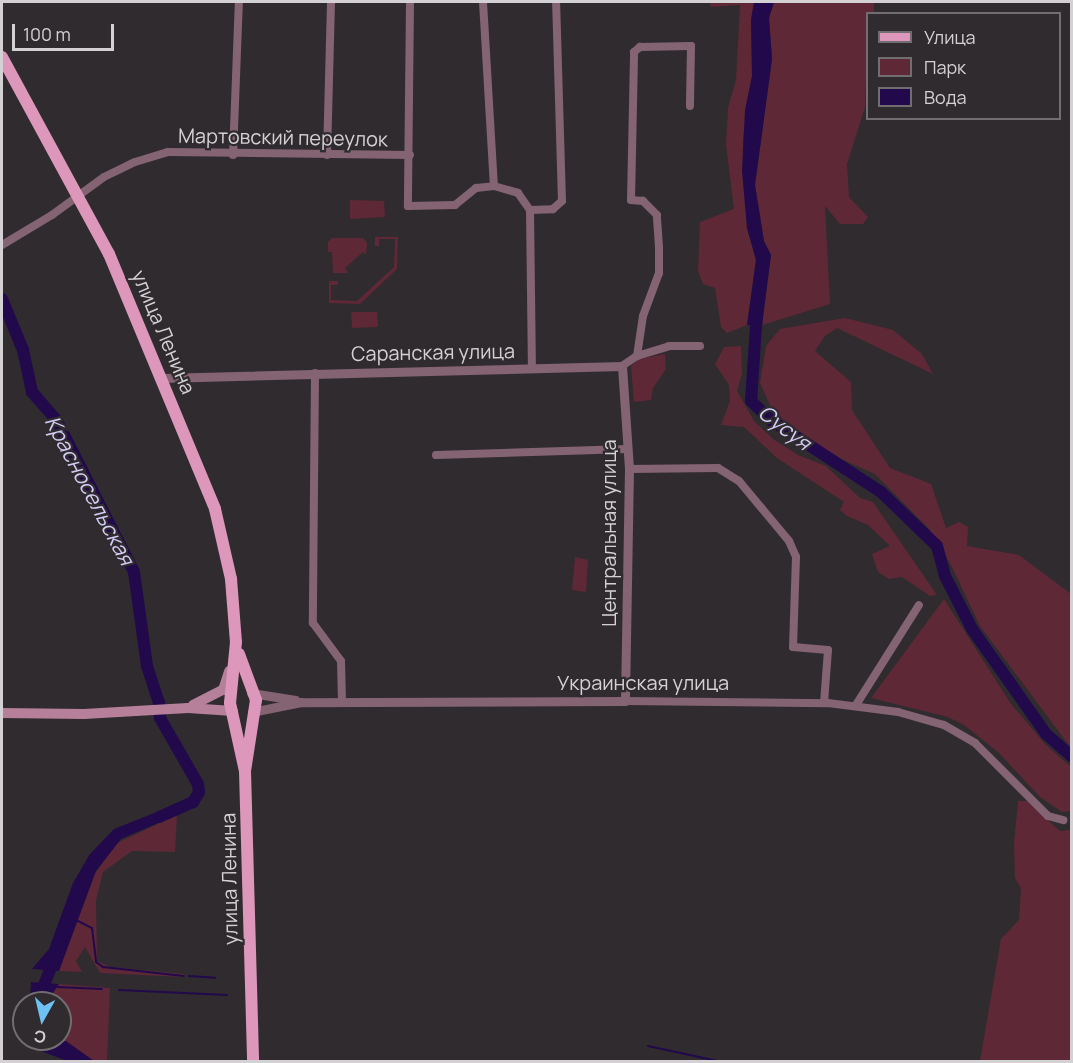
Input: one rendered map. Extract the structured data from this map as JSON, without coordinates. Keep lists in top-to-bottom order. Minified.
{"streets":{"main road":["улица Ленина","Украинская улица"],"street":["Мартовский переулок","Саранская улица","Центральная улица"]},"crossings":[["Мартовский переулок","улица Ленина"],["улица Ленина","Саранская улица"],["улица Ленина","Украинская улица"],["Саранская улица","Центральная улица"],["Центральная улица","Украинская улица"]],"water":["Сусуя","Красносельская"],"legend":["Улица","Парк","Вода"],"scale_bar":"100 m","north":"bottom"}
